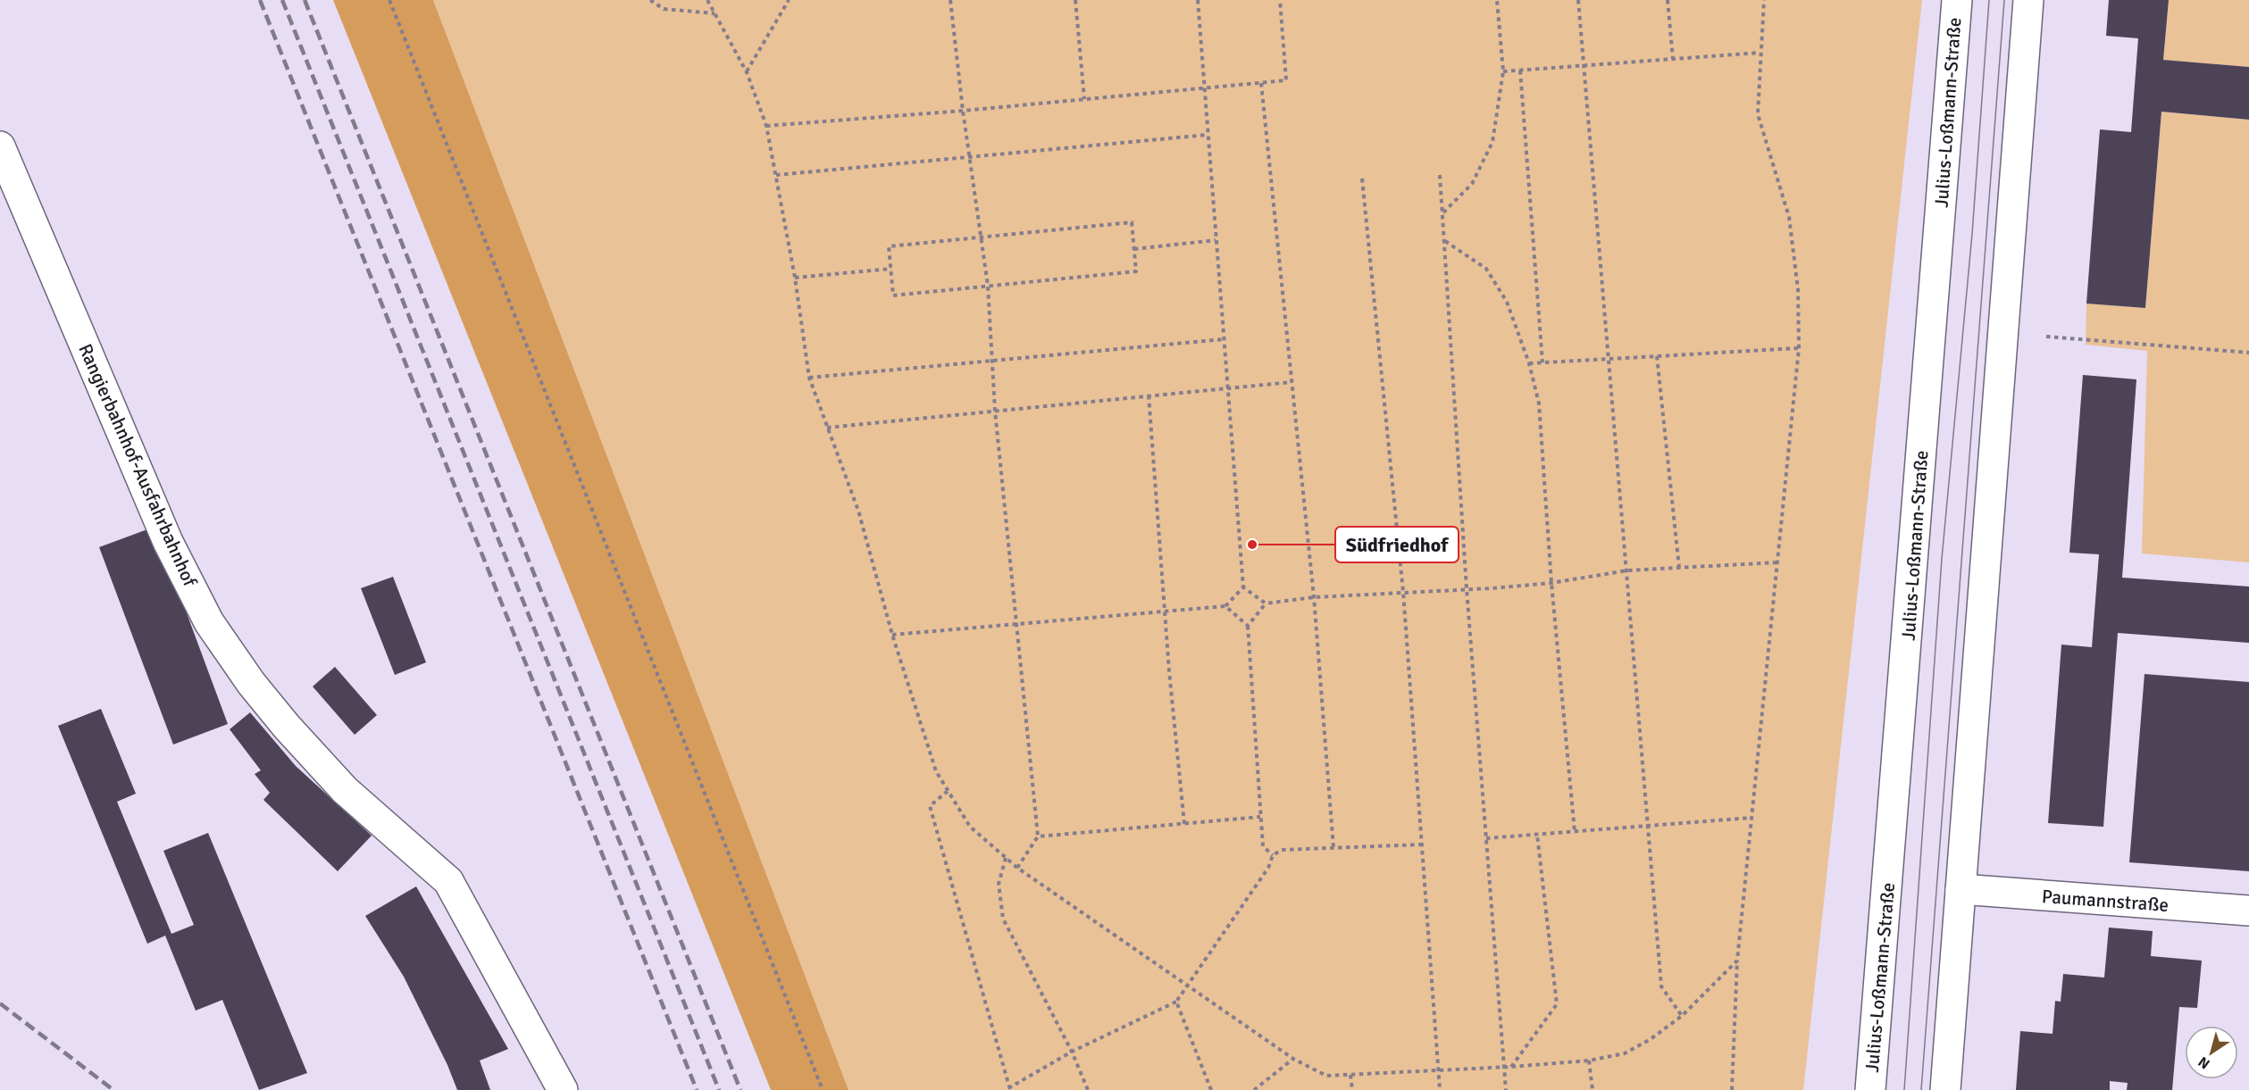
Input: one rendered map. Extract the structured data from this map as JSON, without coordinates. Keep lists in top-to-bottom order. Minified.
{"streets":{"main road":["Julius-Loßmann-Straße","Rangierbahnhof-Ausfahrbahnhof","Paumannstraße"]},"places":["Südfriedhof"],"north":"bottom left"}
